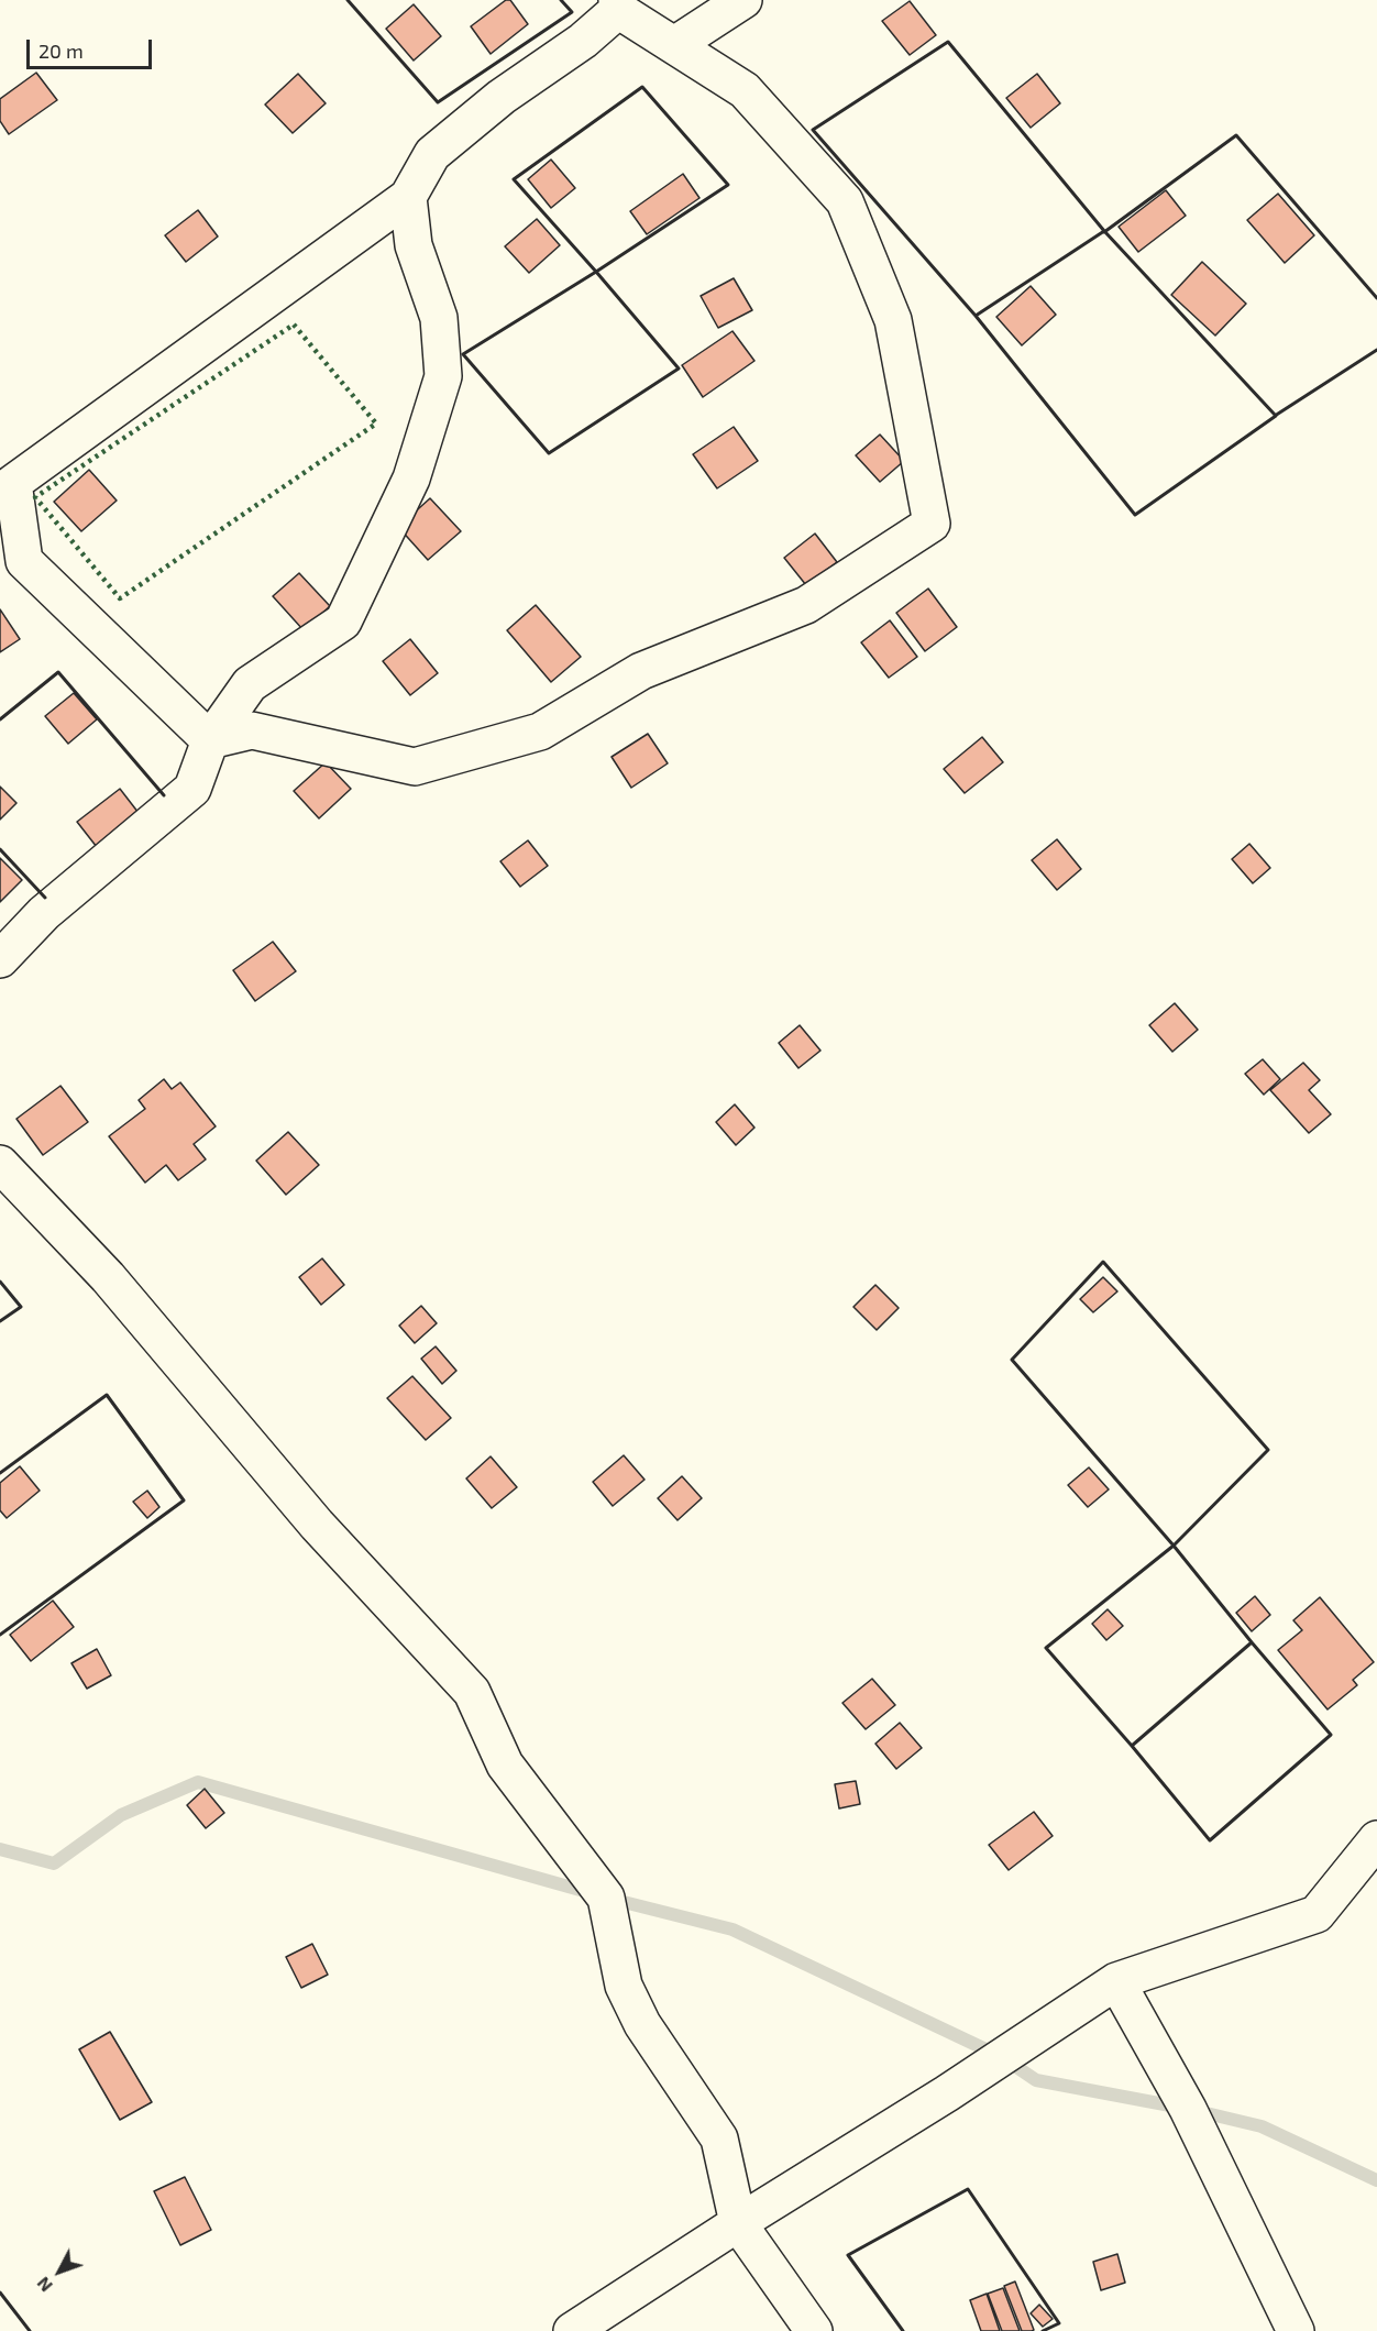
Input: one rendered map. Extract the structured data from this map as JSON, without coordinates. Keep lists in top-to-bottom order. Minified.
{"scale_bar":"20 m","north":"bottom left"}
